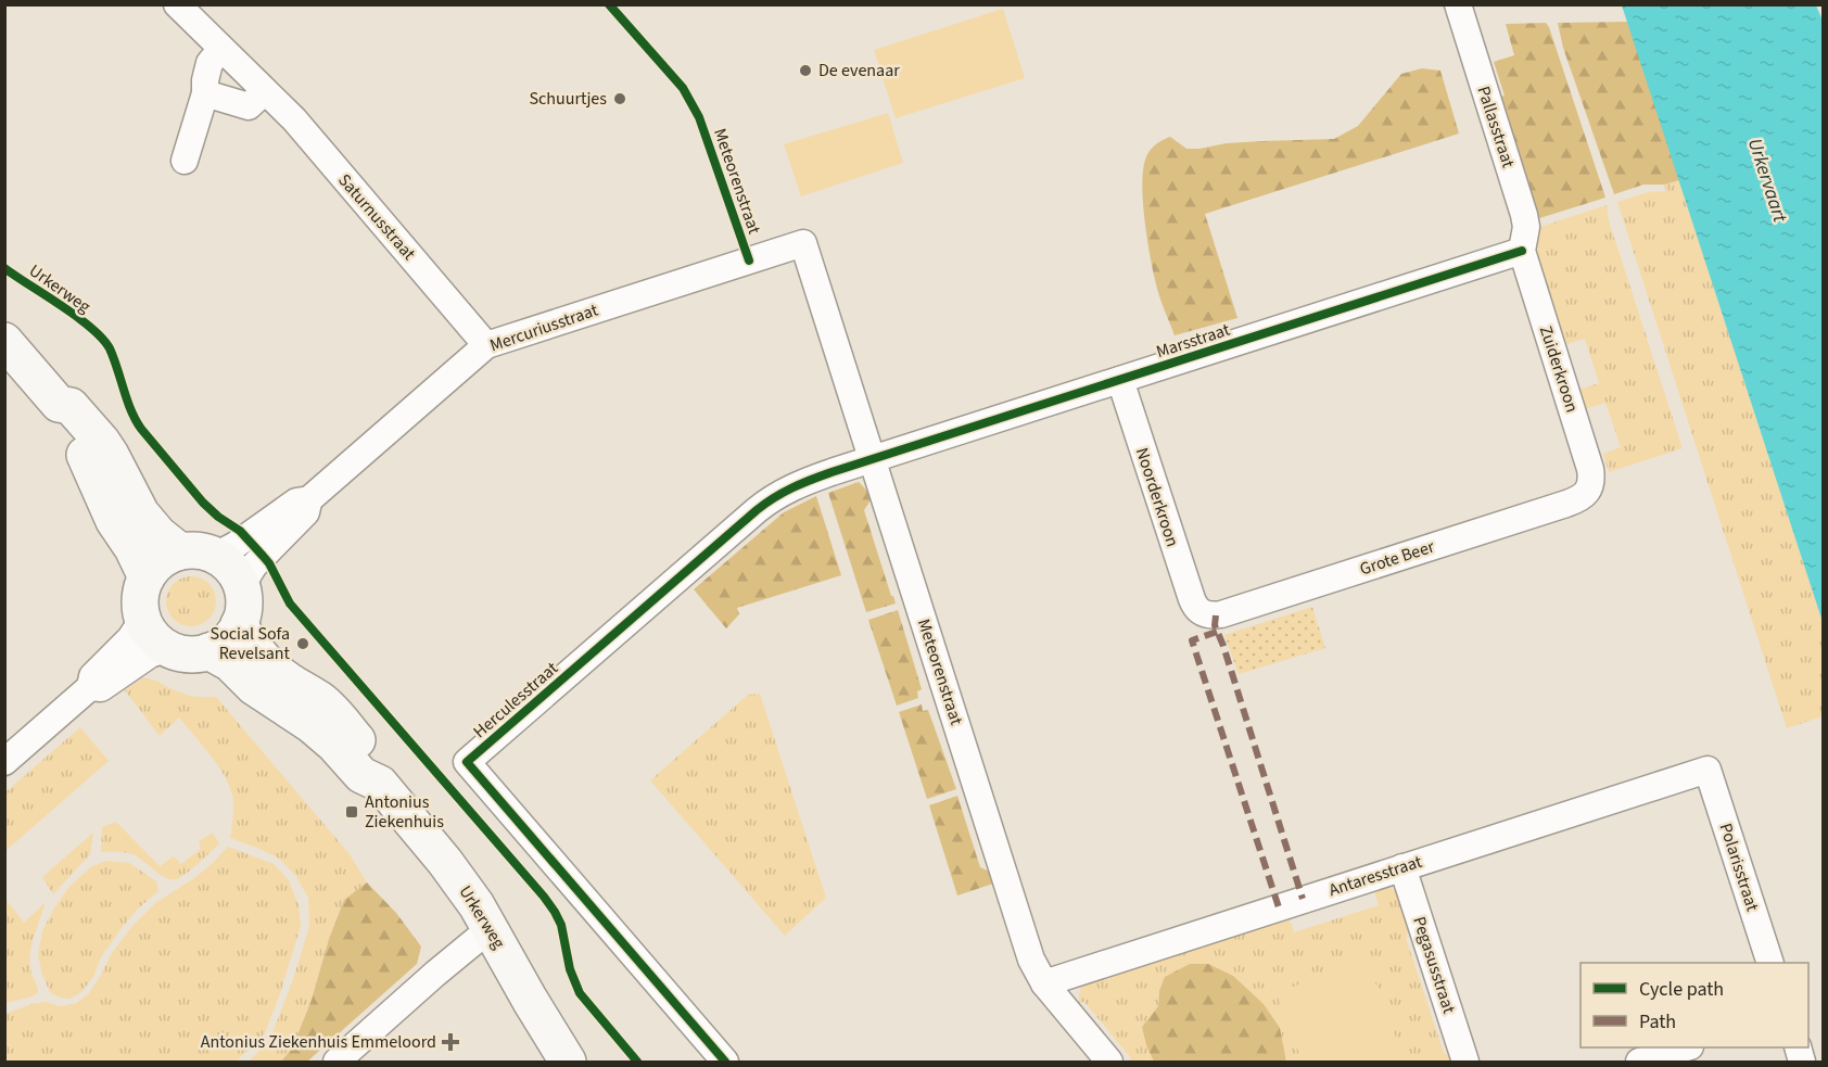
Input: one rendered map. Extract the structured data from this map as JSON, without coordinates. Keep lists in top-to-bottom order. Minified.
{"streets":{"main road":["Urkerweg"],"street":["Pallasstraat","Meteorenstraat","Saturnusstraat","Mercuriusstraat","Marsstraat","Zuiderkroon","Noorderkroon","Grote Beer","Herculesstraat","Polarisstraat","Antaresstraat","Pegasusstraat"]},"crossings":[["Pallasstraat","Marsstraat"],["Pallasstraat","Zuiderkroon"],["Meteorenstraat","Mercuriusstraat"],["Meteorenstraat","Marsstraat"],["Meteorenstraat","Herculesstraat"],["Meteorenstraat","Antaresstraat"],["Saturnusstraat","Mercuriusstraat"],["Urkerweg","Mercuriusstraat"],["Marsstraat","Zuiderkroon"],["Marsstraat","Noorderkroon"],["Marsstraat","Herculesstraat"],["Zuiderkroon","Grote Beer"],["Noorderkroon","Grote Beer"],["Polarisstraat","Antaresstraat"],["Antaresstraat","Pegasusstraat"]],"water":["Urkervaart"],"places":{"other":["De evenaar","Schuurtjes","Social Sofa Revelsant"],"transit":["Antonius Ziekenhuis"],"health":["Antonius Ziekenhuis Emmeloord"]},"legend":["Cycle path","Path"]}
